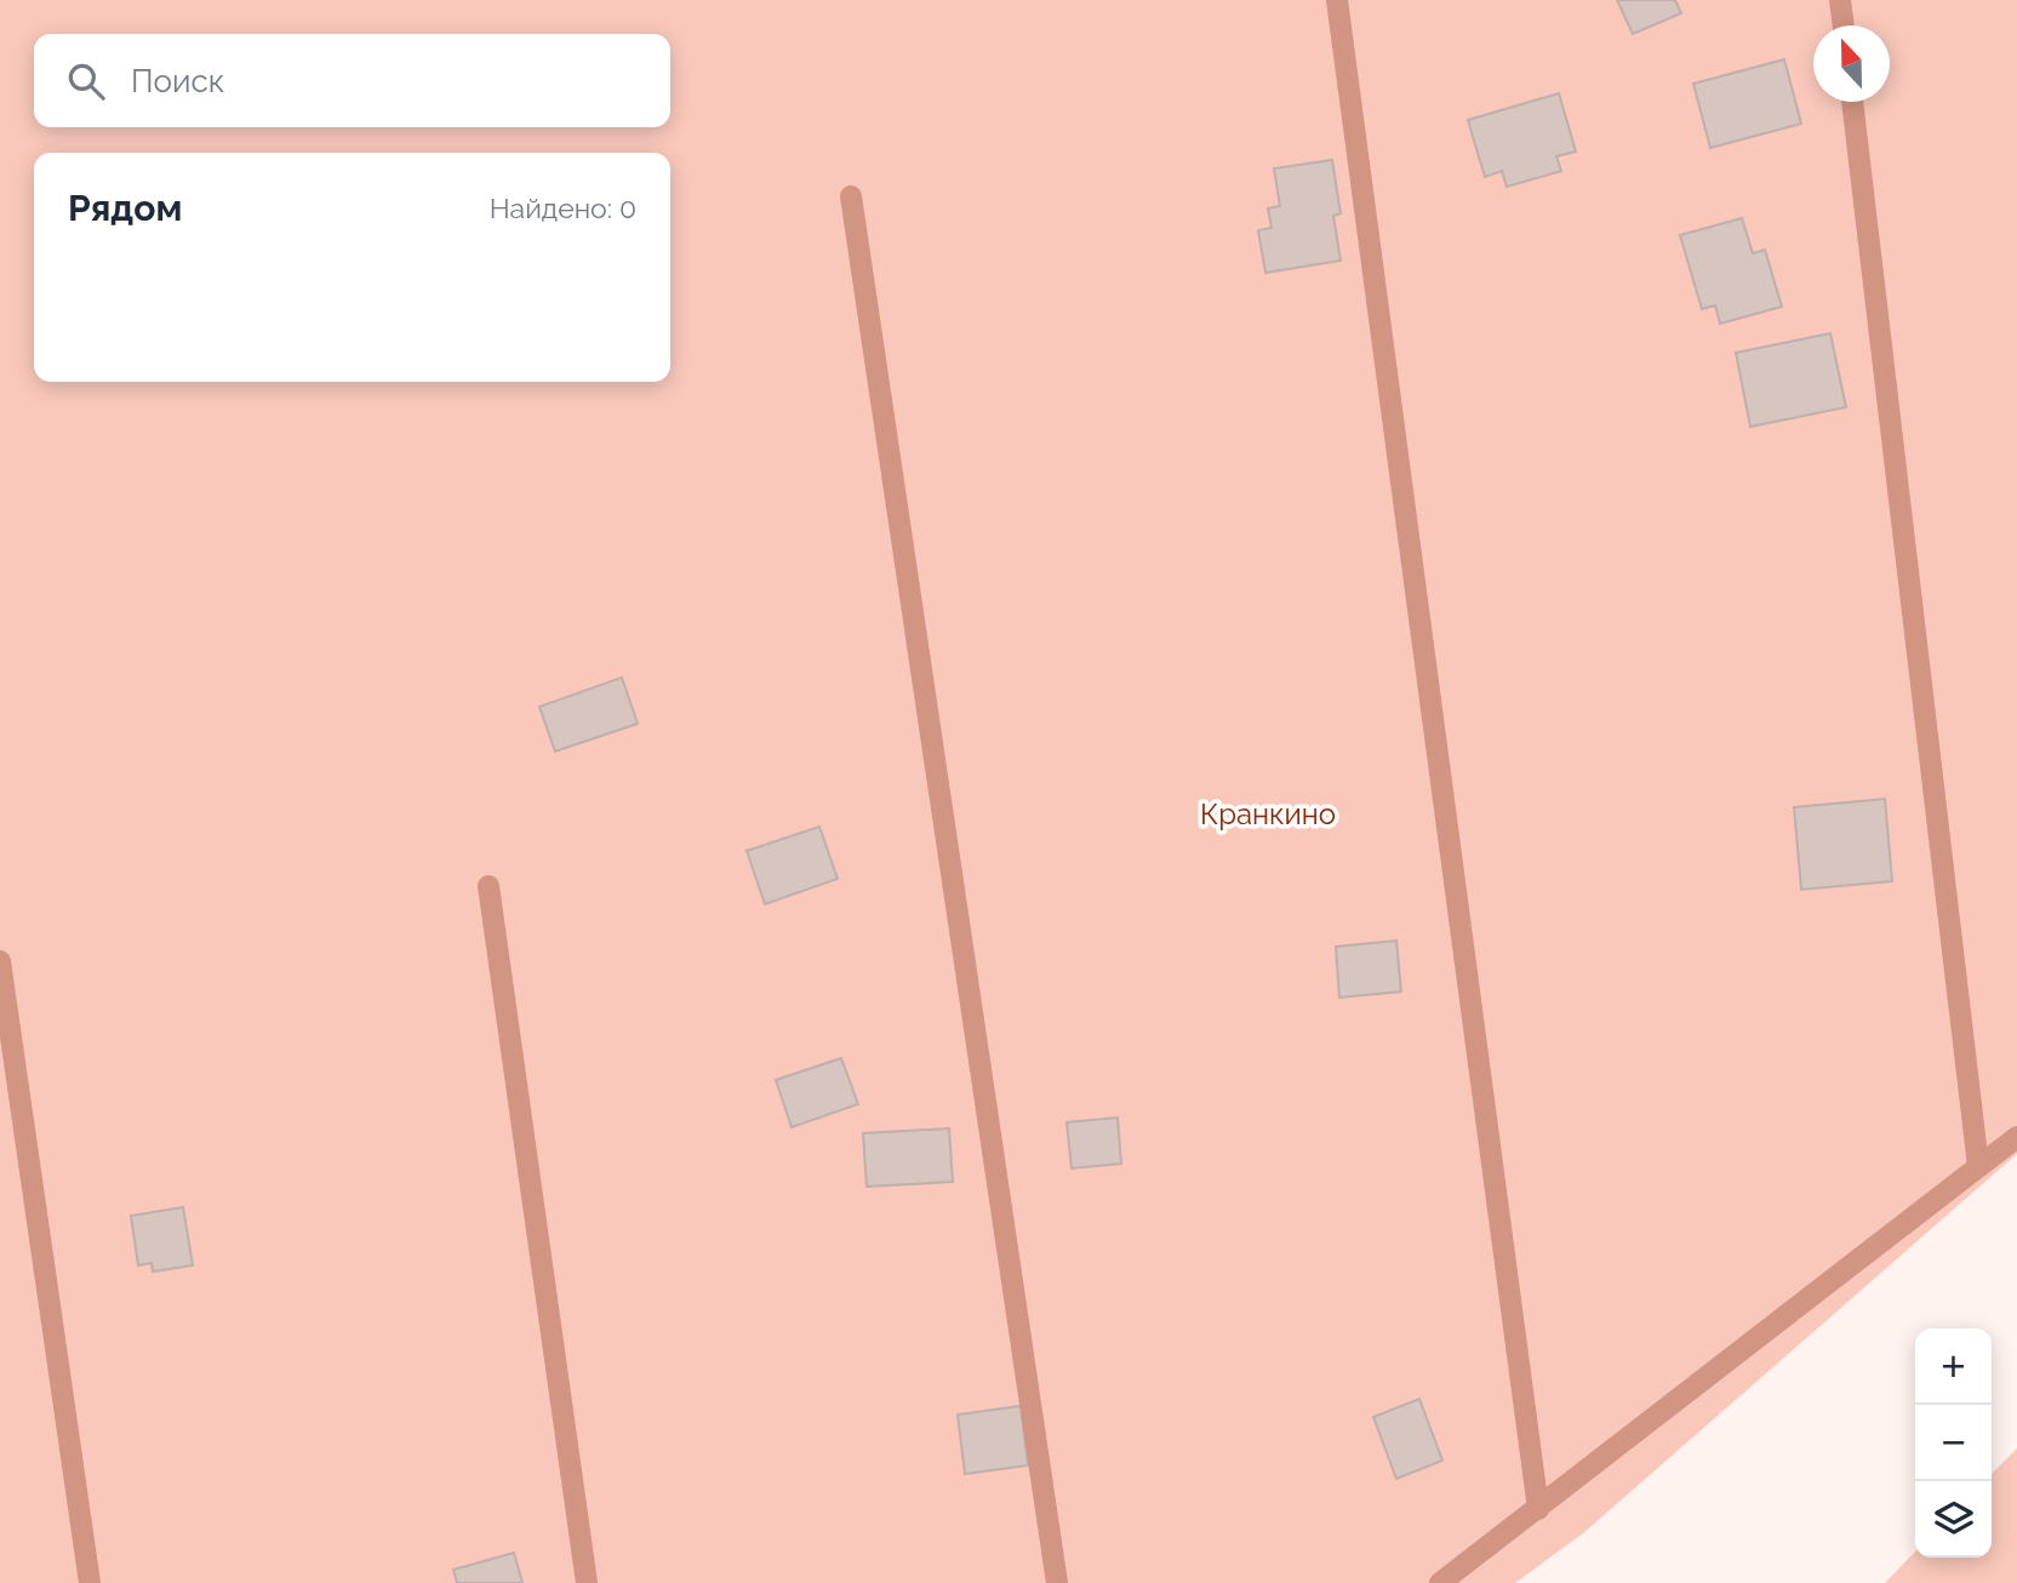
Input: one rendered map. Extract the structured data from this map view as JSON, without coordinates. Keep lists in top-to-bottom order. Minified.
{"parks":["Кранкино"],"north":"top","page":{"search":"Поиск","heading":["Рядом","Найдено: 0"],"map_buttons":["+","−"]}}
